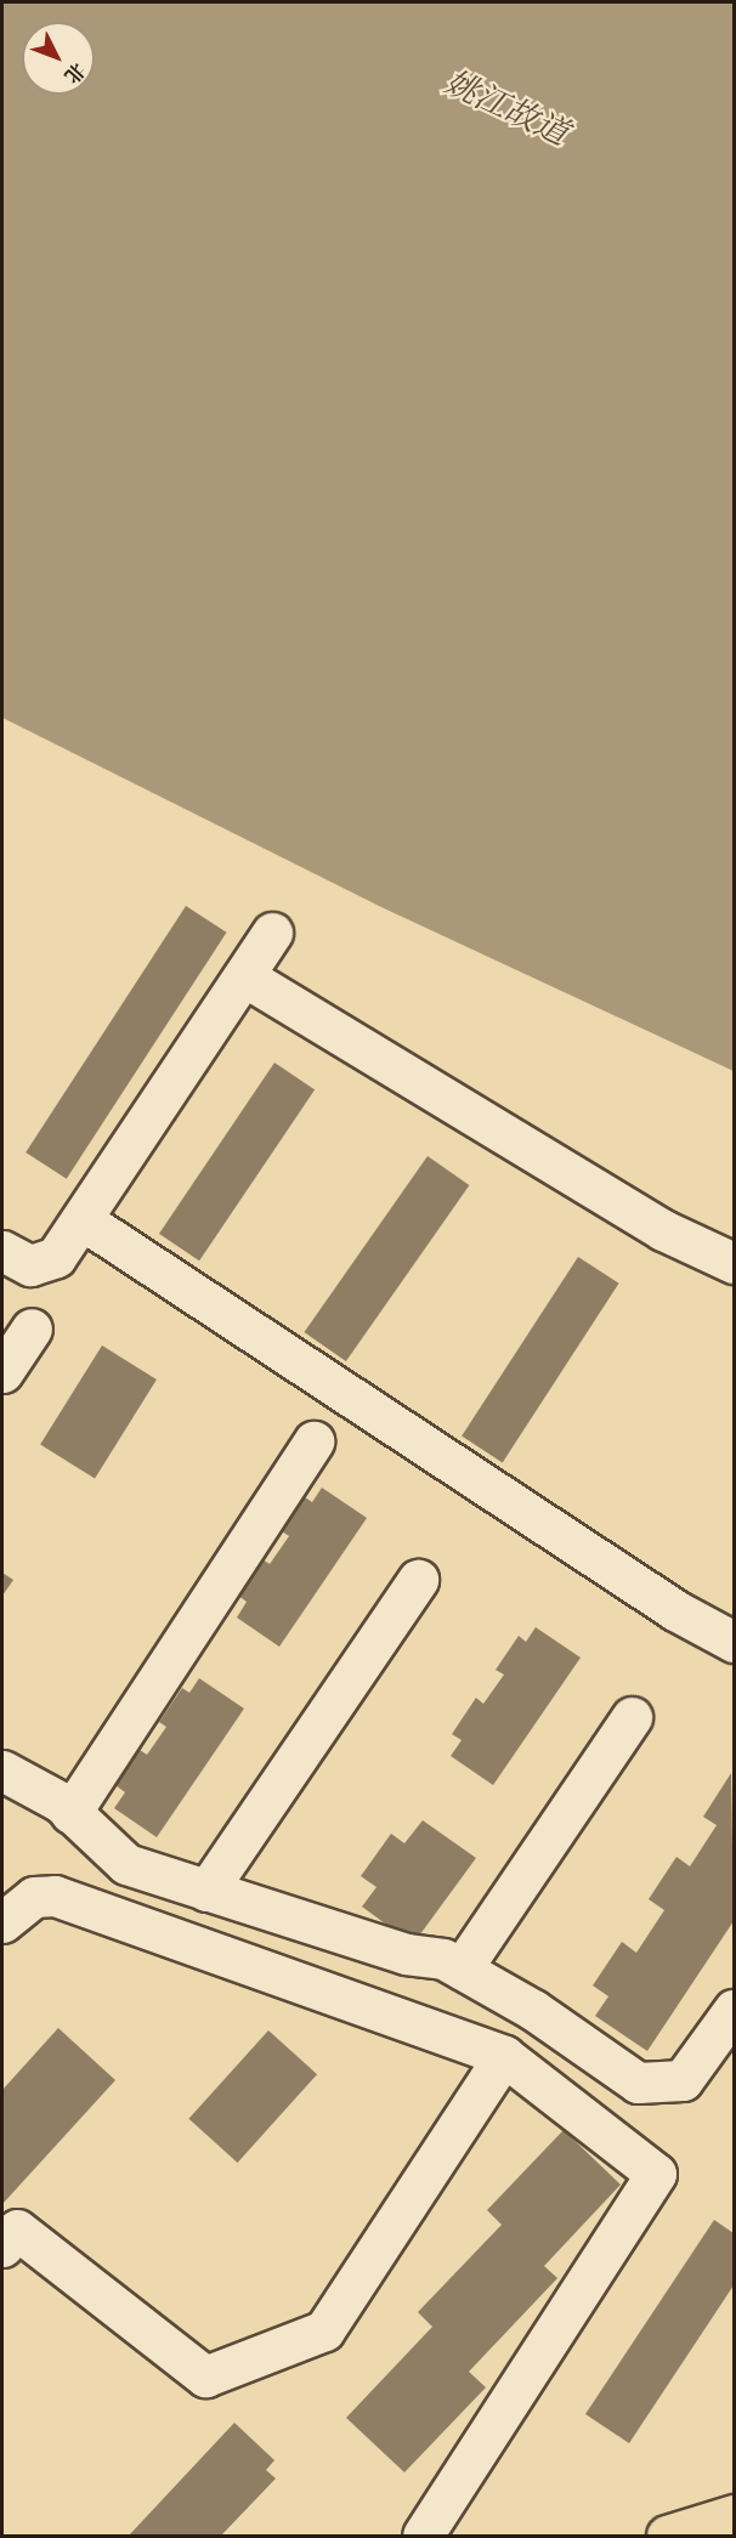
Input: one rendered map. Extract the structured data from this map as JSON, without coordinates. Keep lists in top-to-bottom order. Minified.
{"water":["姚江故道"],"north":"bottom right"}
